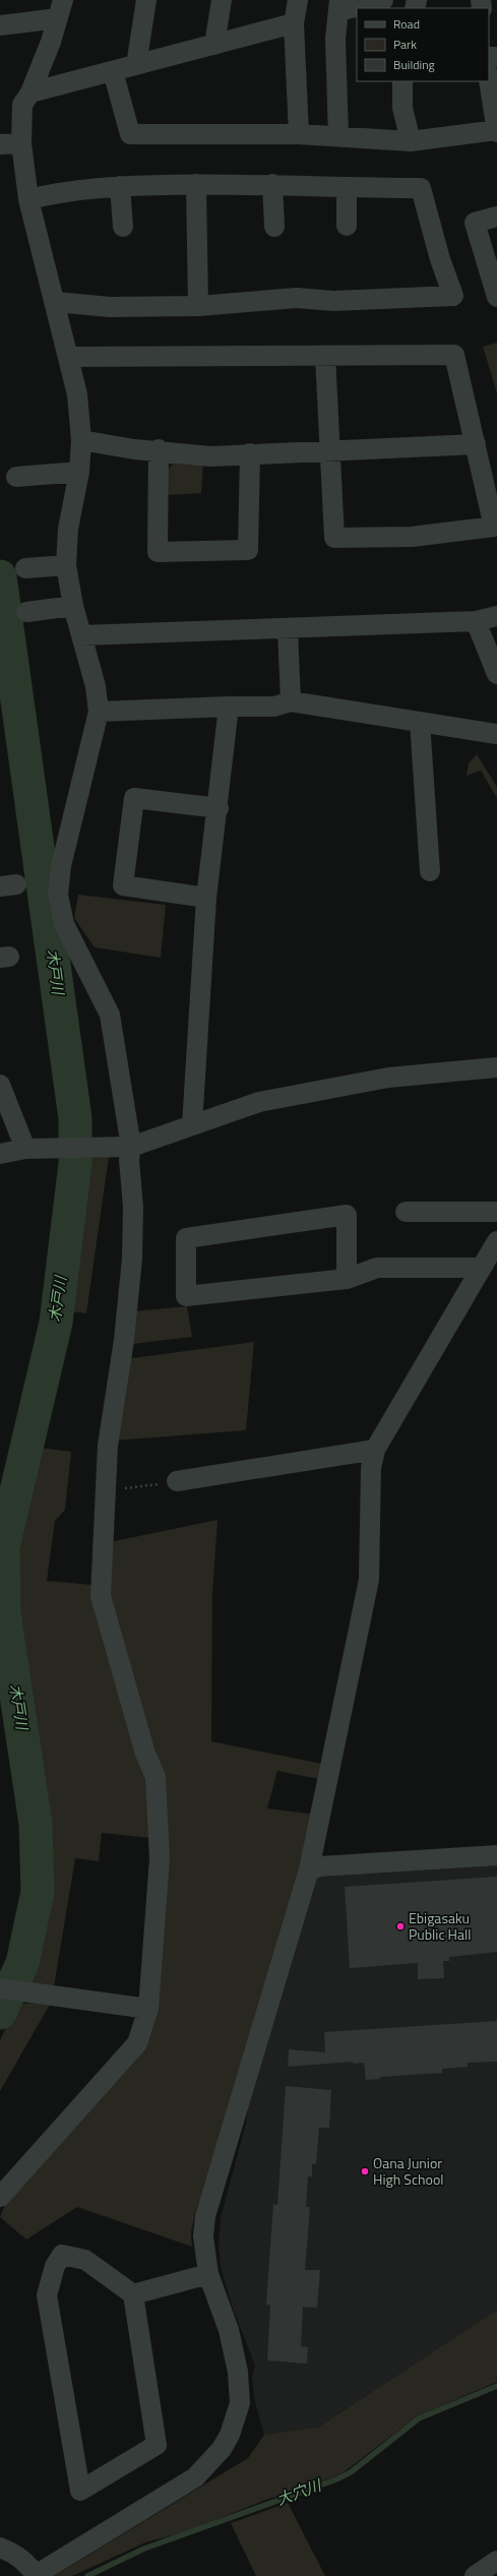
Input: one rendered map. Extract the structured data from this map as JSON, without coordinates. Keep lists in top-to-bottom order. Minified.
{"water":["木戸川","大穴川"],"places":["Ebigasaku Public Hall","Oana Junior High School"],"legend":["Road","Park","Building"]}
